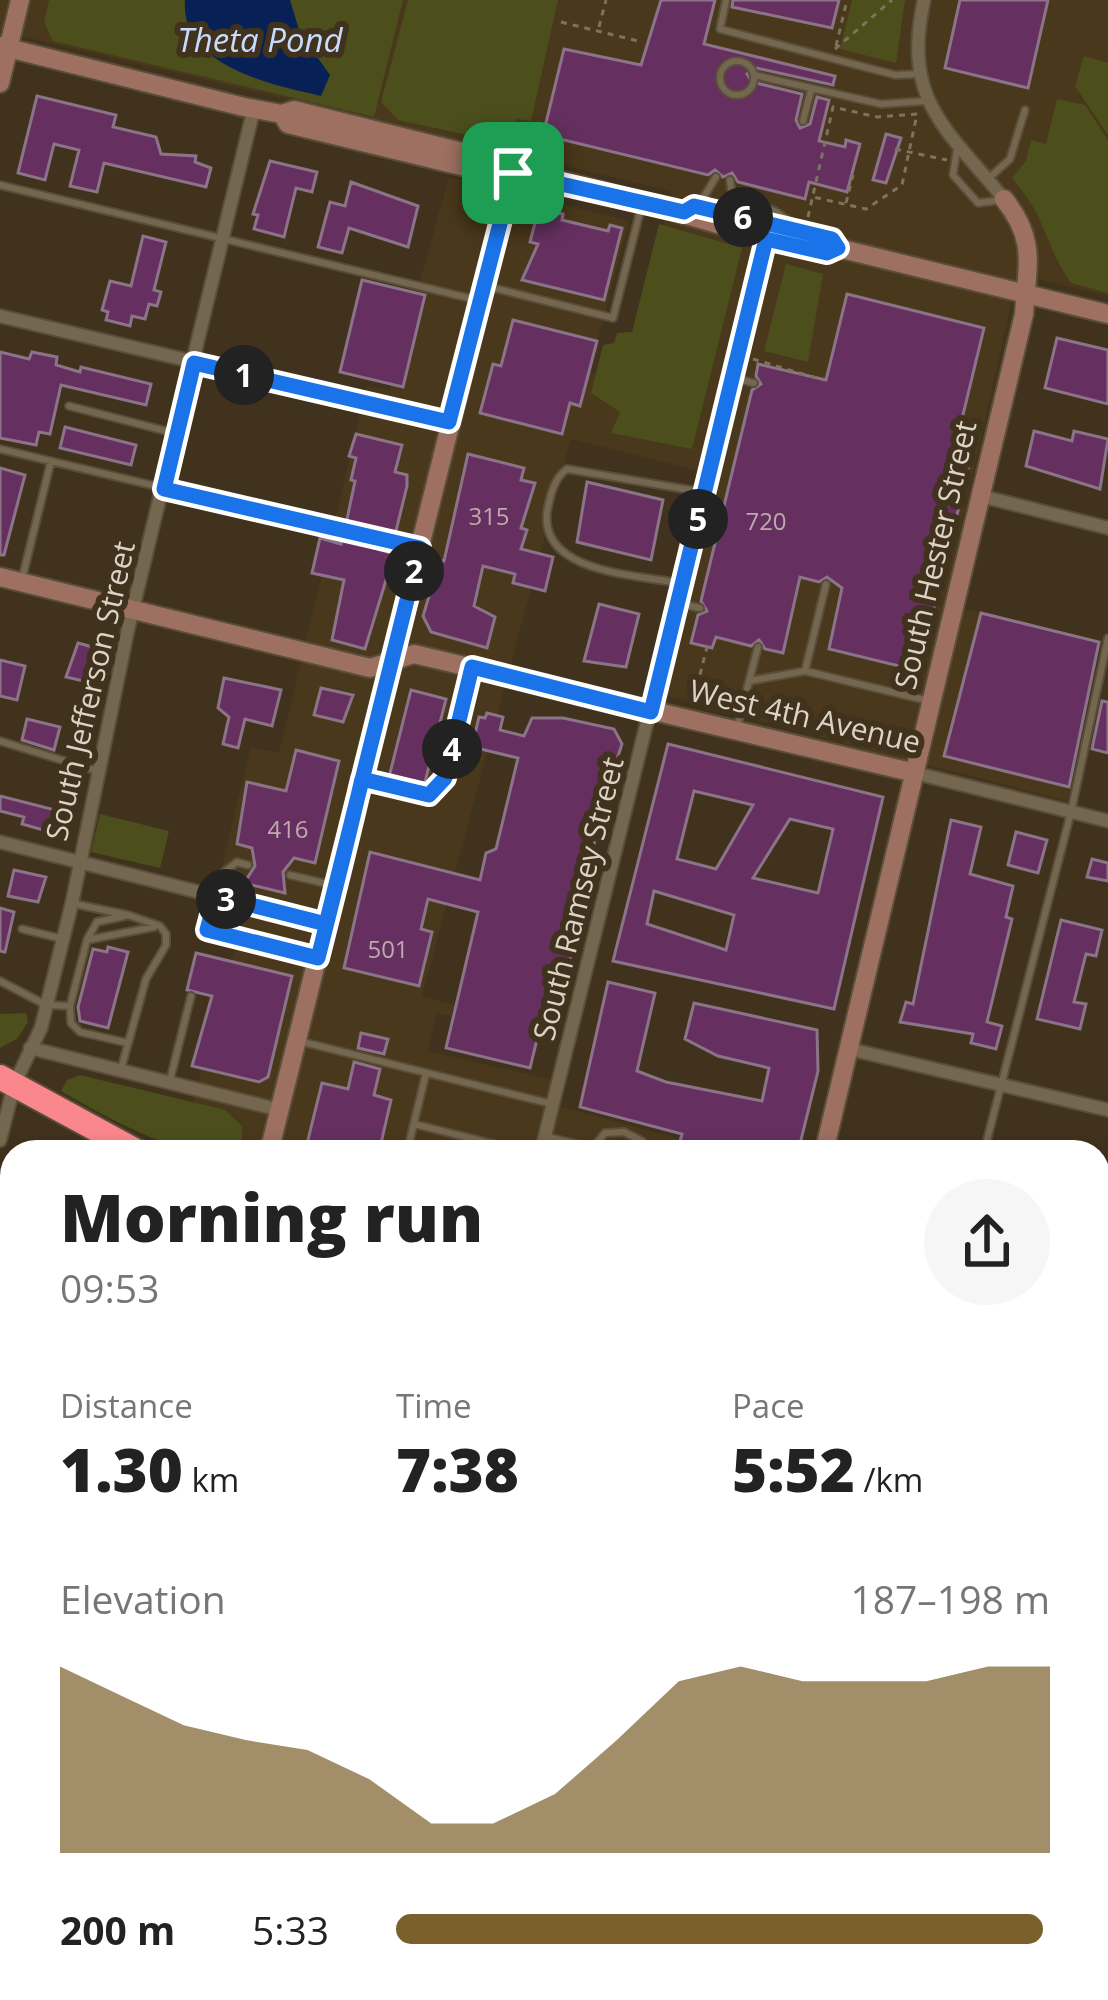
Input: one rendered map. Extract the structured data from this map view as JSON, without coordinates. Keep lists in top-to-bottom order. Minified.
{"streets":{"street":["South Hester Street","South Jefferson Street","West 4th Avenue","South Ramsey Street"]},"crossings":[["South Hester Street","West 4th Avenue"],["South Jefferson Street","West 4th Avenue"],["West 4th Avenue","South Ramsey Street"]],"water":["Theta Pond"],"house_numbers":["315","720","416","501"],"page":{"pins":["6","1","5","2","4","3"],"heading":["Morning run","09:53"],"stats":[["Distance","1.30 km"],["Time","7:38"],["Pace","5:52 /km"]],"chart":["Elevation","187–198 m"],"list":[{"name":"200 m","note":"5:33"}]}}
